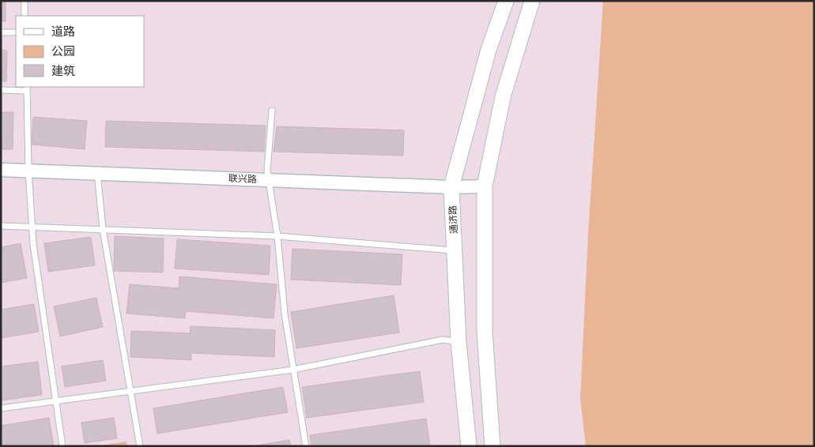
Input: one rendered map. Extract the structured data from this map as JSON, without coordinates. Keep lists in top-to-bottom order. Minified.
{"streets":{"main road":["通济路"],"street":["联兴路"]},"crossings":[["联兴路","通济路"]],"legend":["道路","公园","建筑"]}
